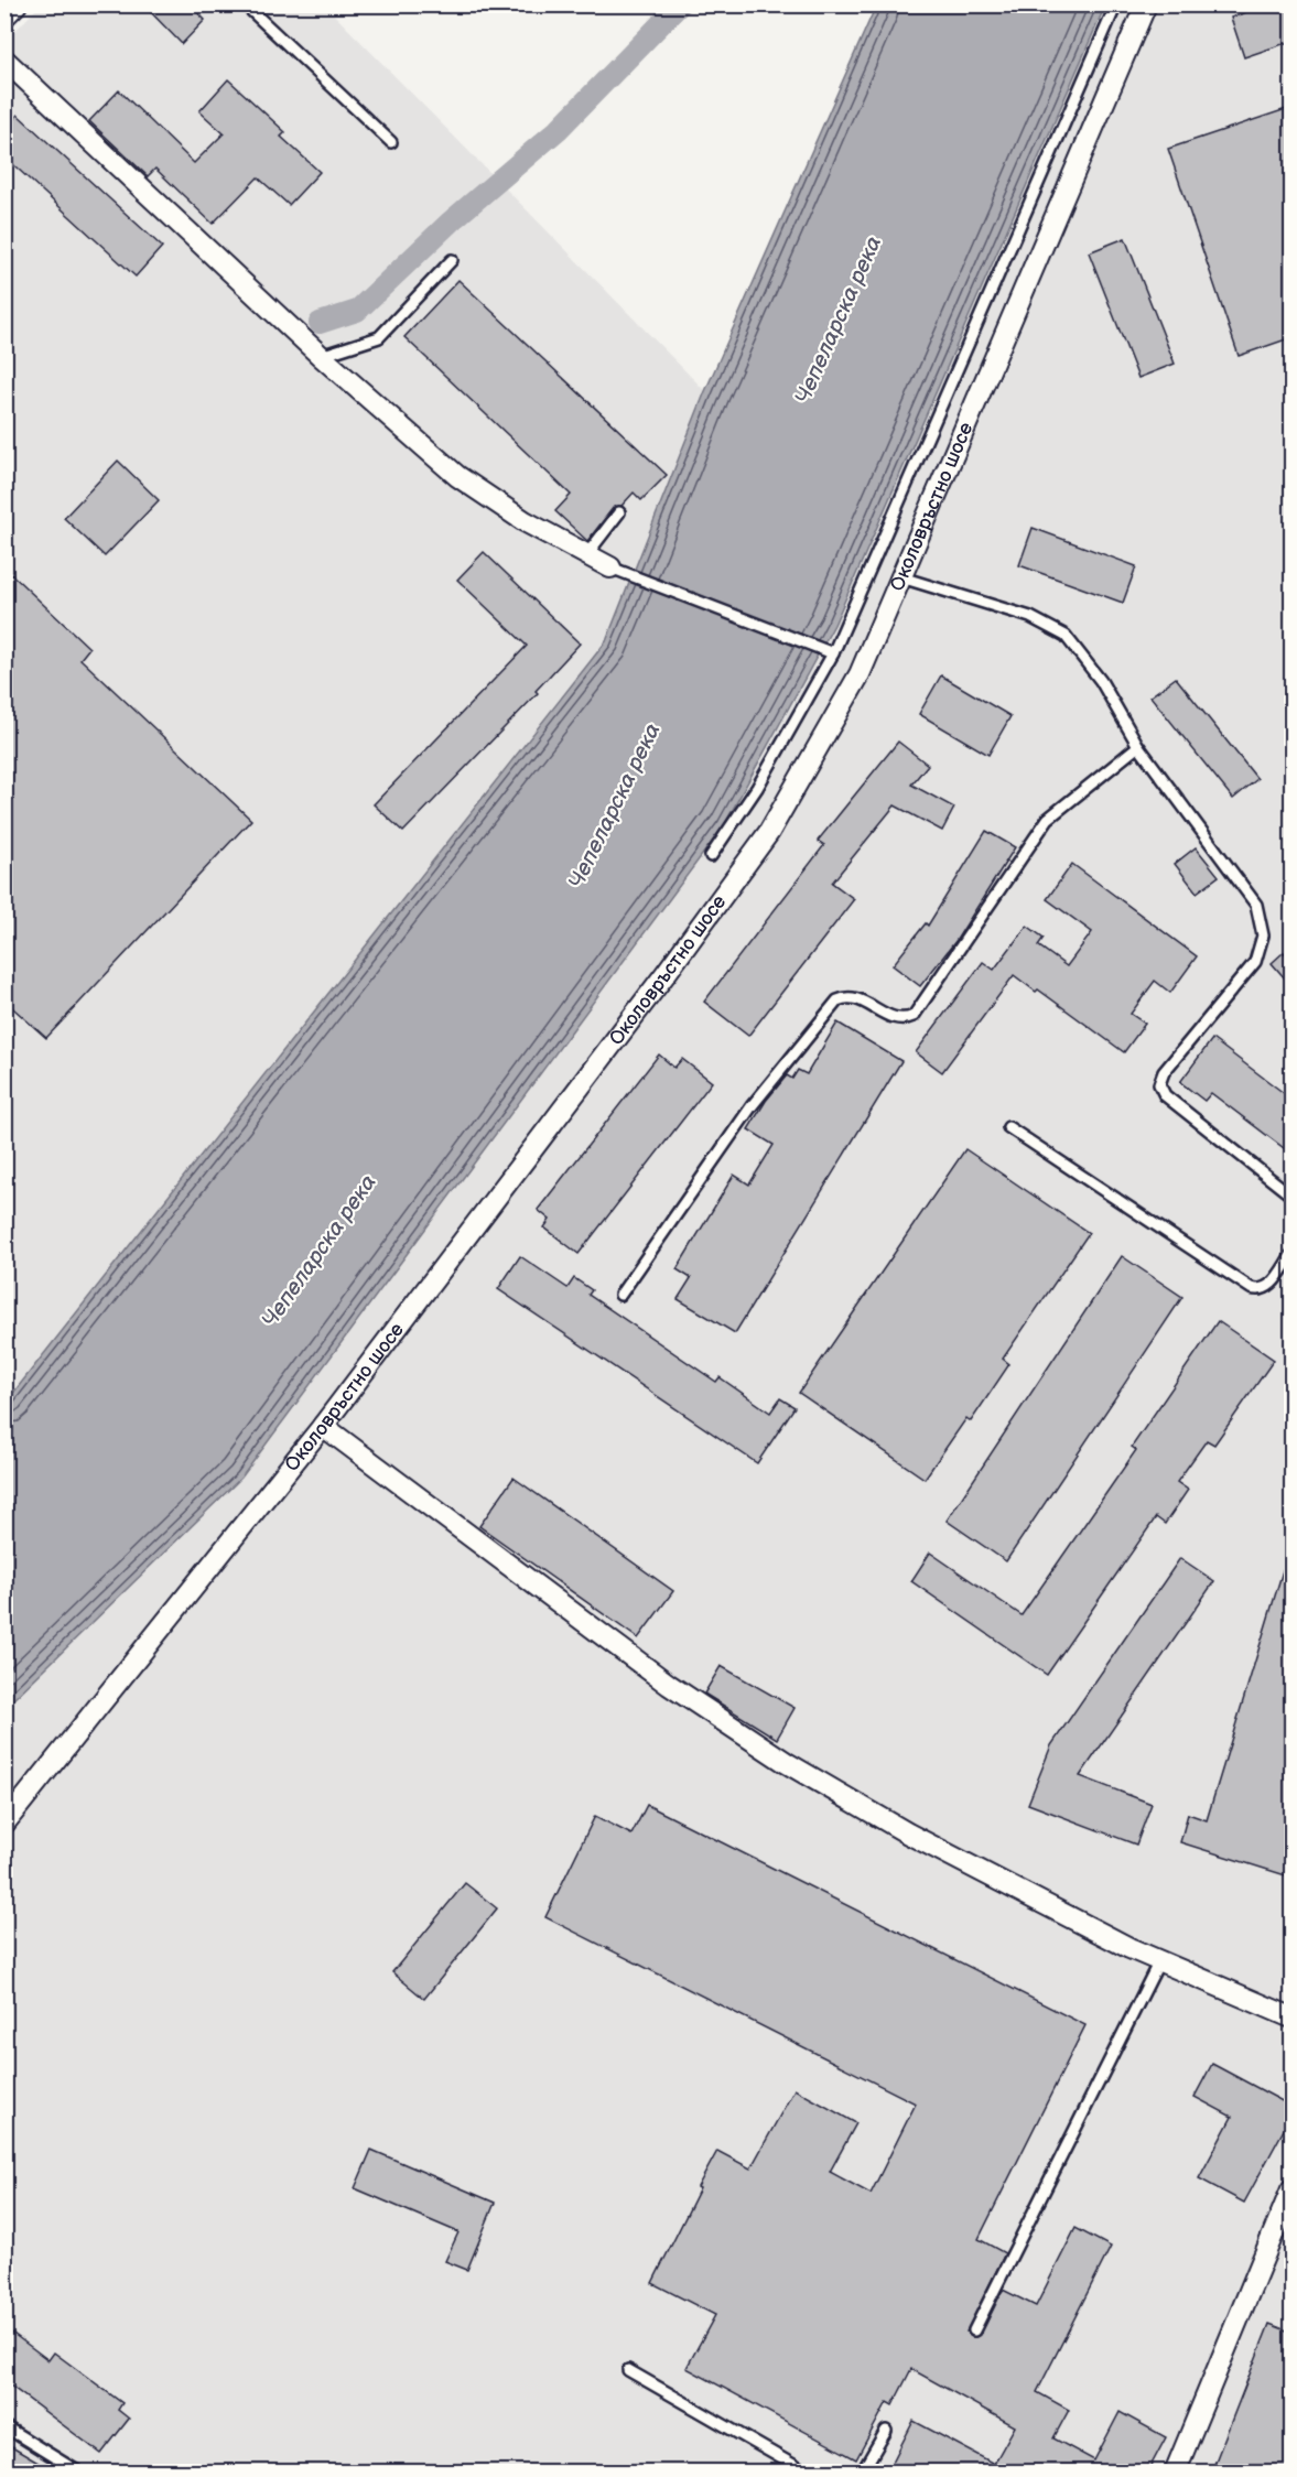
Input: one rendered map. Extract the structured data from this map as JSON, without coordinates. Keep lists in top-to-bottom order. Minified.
{"streets":{"street":["Околовръстно шосе"]},"water":["Чепеларска река"]}
